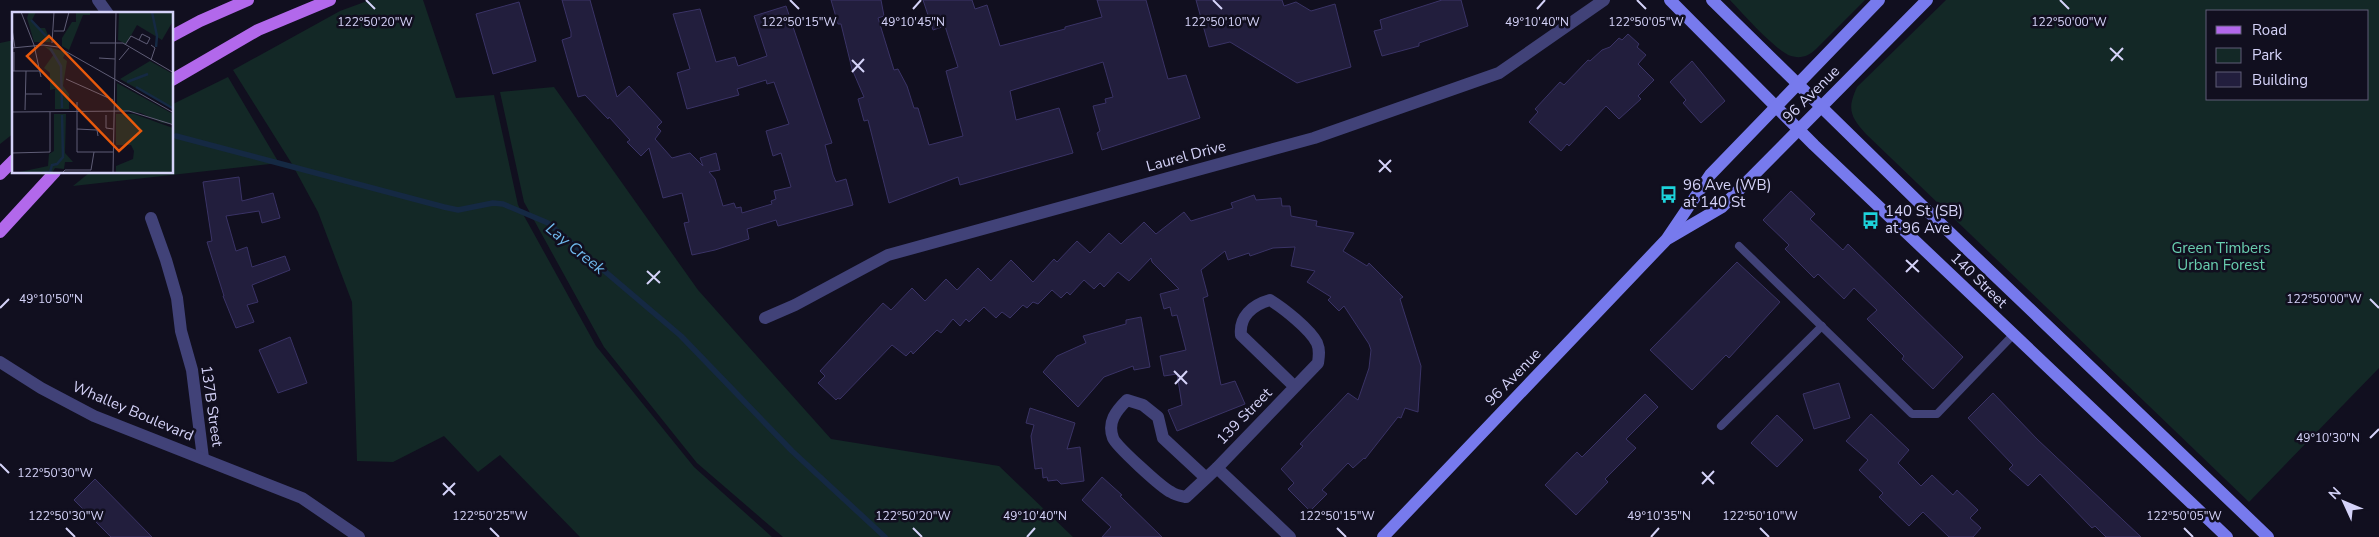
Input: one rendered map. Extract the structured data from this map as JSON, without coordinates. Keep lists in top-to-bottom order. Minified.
{"streets":{"main road":["96 Avenue","140 Street"],"street":["Laurel Drive","137B Street","Whalley Boulevard","139 Street"]},"crossings":[["96 Avenue","140 Street"],["137B Street","Whalley Boulevard"]],"water":["Lay Creek"],"parks":["Green Timbers Urban Forest"],"places":{"bus stop":["96 Ave (WB) at 140 St","140 St (SB) at 96 Ave"]},"legend":["Road","Park","Building"],"north":"top left","coordinates":["122°50'20\"W","122°50'15\"W","122°50'10\"W","122°50'05\"W","122°50'00\"W","49°10'45\"N","49°10'40\"N","49°10'50\"N","49°10'30\"N","122°50'30\"W","49°10'35\"N","122°50'25\"W"]}
